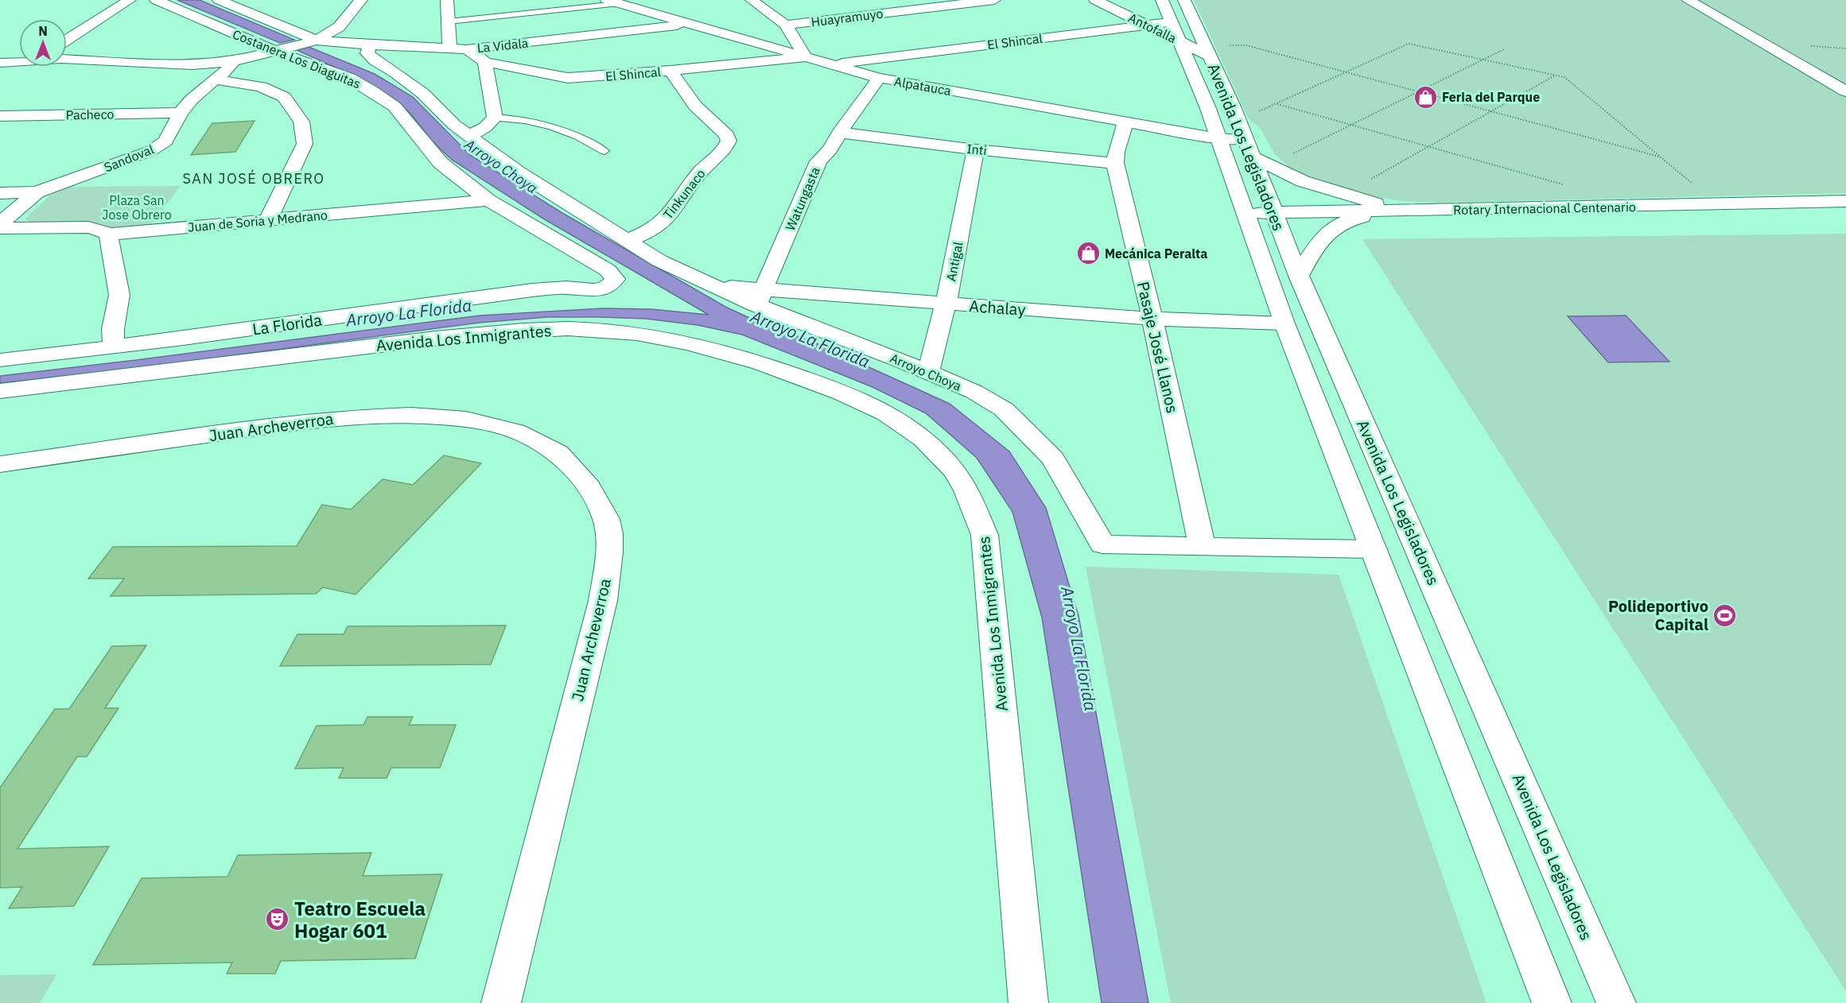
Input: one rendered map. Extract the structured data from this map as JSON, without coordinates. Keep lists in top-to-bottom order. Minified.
{"streets":{"street":["Huayramuyo","Antofalla","El Shincal","La Vidala","Costanera Los Diaguitas","Alpatauca","Pacheco","Avenida Los Legisladores","Inti","Sandoval","Tinkunaco","Watungasta","Rotary Internacional Centenario","Juan de Soria y Medrano","Antigal","Achalay","La Florida","Avenida Los Inmigrantes","Pasaje José Llanos","Arroyo Choya","Juan Archeverroa"]},"crossings":[["Antofalla","El Shincal"],["Antofalla","Avenida Los Legisladores"],["El Shincal","La Vidala"],["El Shincal","Alpatauca"],["El Shincal","Avenida Los Legisladores"],["El Shincal","Tinkunaco"],["La Vidala","Alpatauca"],["Costanera Los Diaguitas","Juan de Soria y Medrano"],["Costanera Los Diaguitas","La Florida"],["Alpatauca","Avenida Los Legisladores"],["Alpatauca","Watungasta"],["Alpatauca","Pasaje José Llanos"],["Pacheco","Sandoval"],["Avenida Los Legisladores","Rotary Internacional Centenario"],["Avenida Los Legisladores","Achalay"],["Inti","Watungasta"],["Inti","Antigal"],["Inti","Pasaje José Llanos"],["Tinkunaco","Achalay"],["Watungasta","Achalay"],["Watungasta","Arroyo Choya"],["Antigal","Achalay"],["Antigal","Arroyo Choya"],["Achalay","Pasaje José Llanos"],["Achalay","Arroyo Choya"],["Pasaje José Llanos","Arroyo Choya"]],"districts":["SAN JOSÉ OBRERO"],"water":["Arroyo Choya","Arroyo La Florida"],"parks":["Plaza San Jose Obrero"],"places":{"shop":["Feria del Parque","Mecánica Peralta"],"sports":["Polideportivo Capital"],"theatre":["Teatro Escuela Hogar 601"]},"north":"top"}
